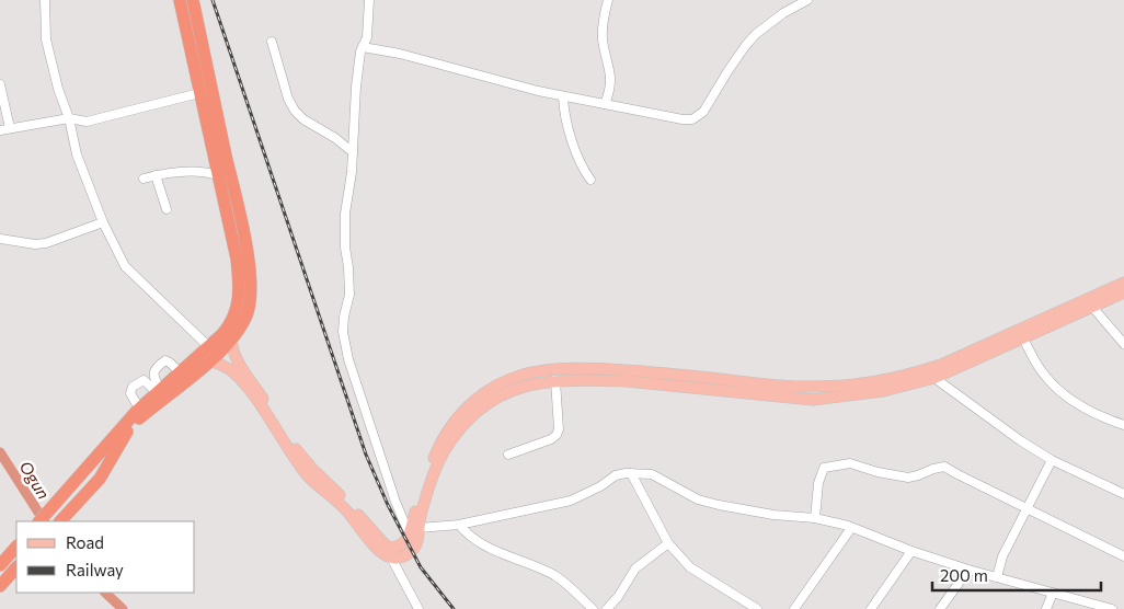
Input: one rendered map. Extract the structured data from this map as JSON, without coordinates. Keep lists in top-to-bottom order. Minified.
{"water":["Ogun"],"legend":["Road","Railway"],"scale_bar":"200 m"}
